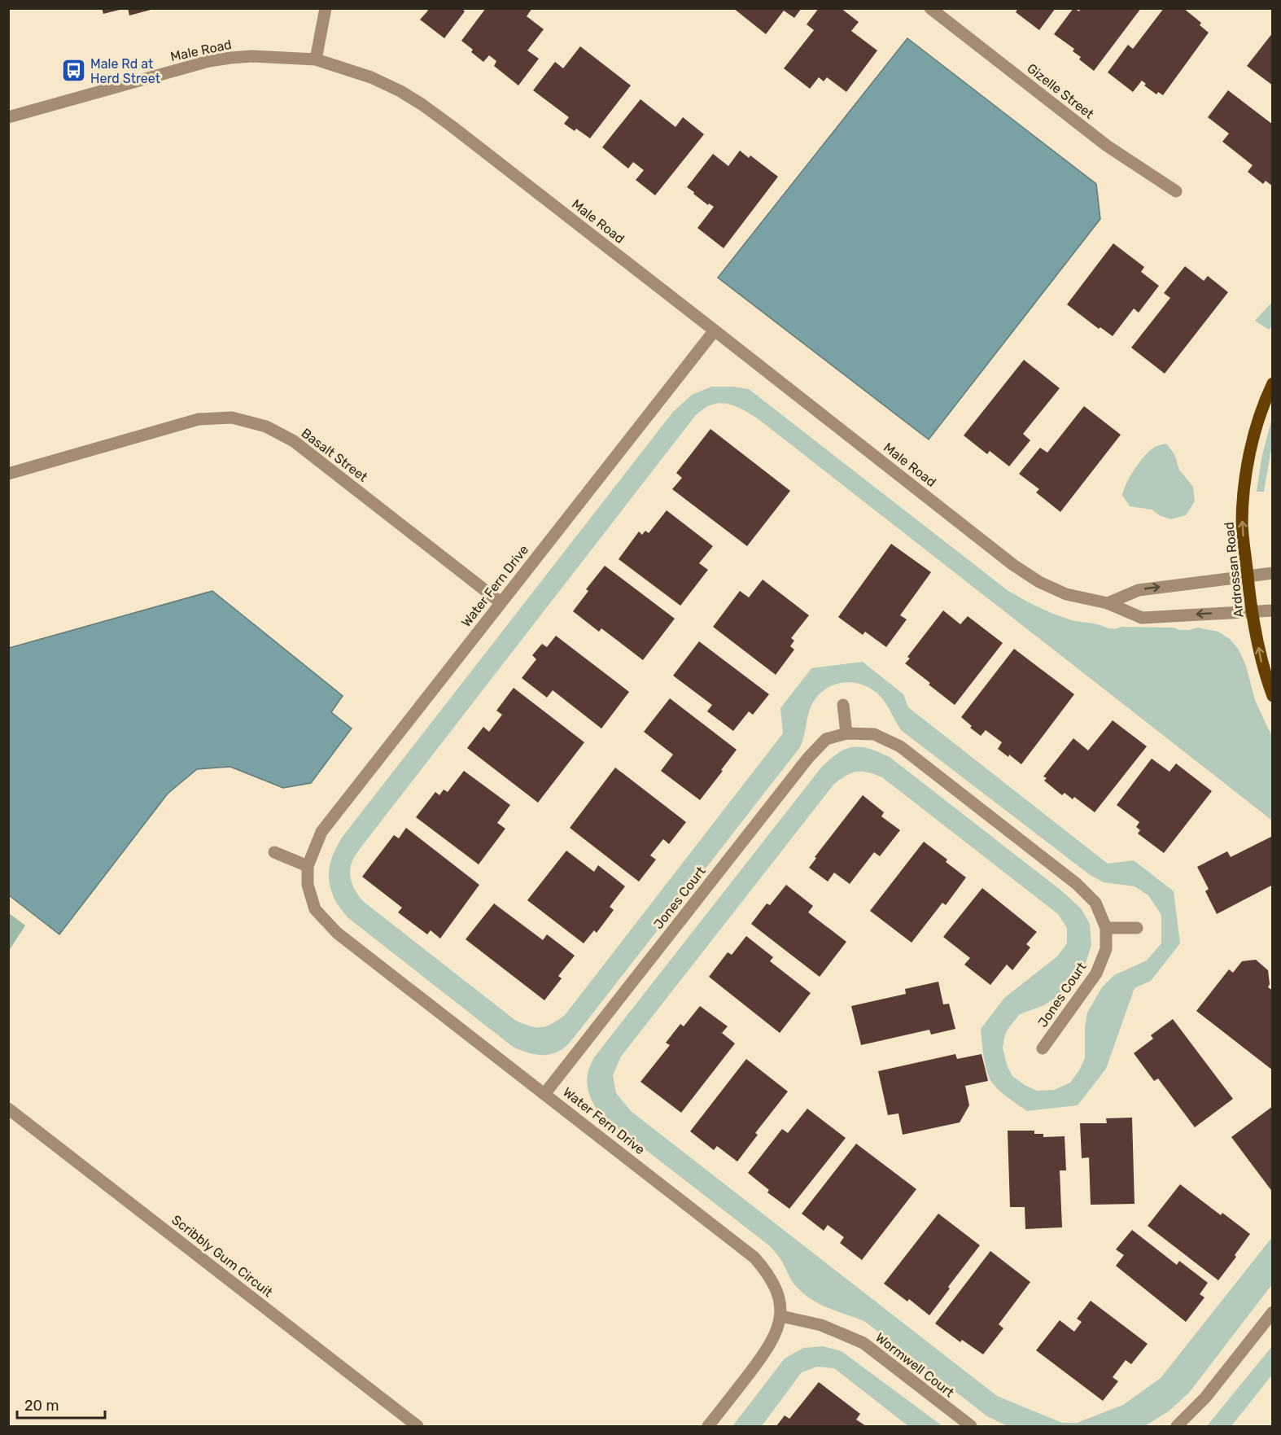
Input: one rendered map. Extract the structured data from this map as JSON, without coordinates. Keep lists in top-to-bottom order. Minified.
{"streets":{"main road":["Ardrossan Road"],"street":["Male Road","Gizelle Street","Basalt Street","Water Fern Drive","Jones Court","Scribbly Gum Circuit","Wormwell Court"]},"crossings":[["Male Road","Ardrossan Road"],["Male Road","Water Fern Drive"],["Basalt Street","Water Fern Drive"],["Water Fern Drive","Jones Court"],["Water Fern Drive","Wormwell Court"]],"one_way":["Ardrossan Road"],"places":{"bus stop":["Male Rd at Herd Street"]},"scale_bar":"20 m"}
